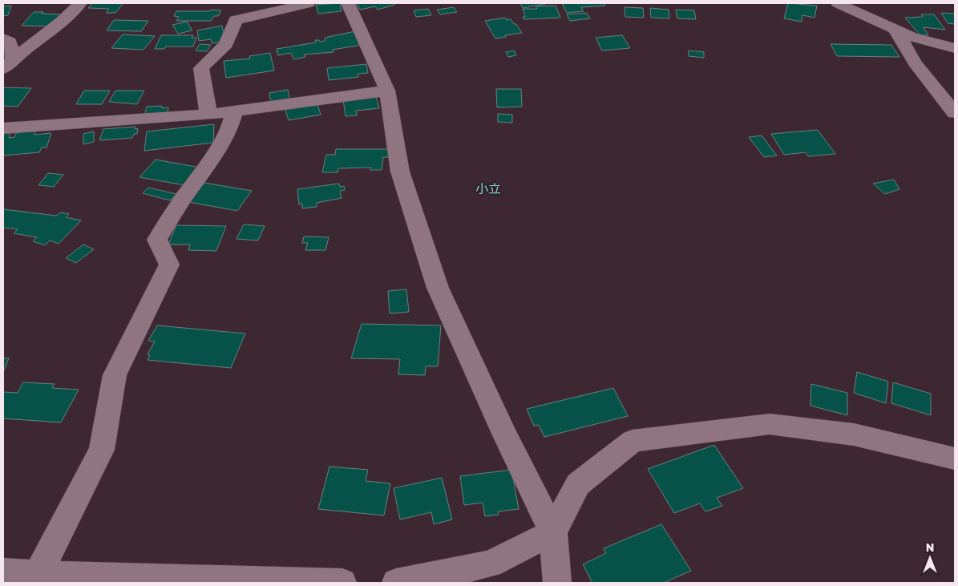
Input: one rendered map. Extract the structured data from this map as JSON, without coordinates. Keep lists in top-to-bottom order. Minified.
{"districts":["小立"],"north":"top"}
